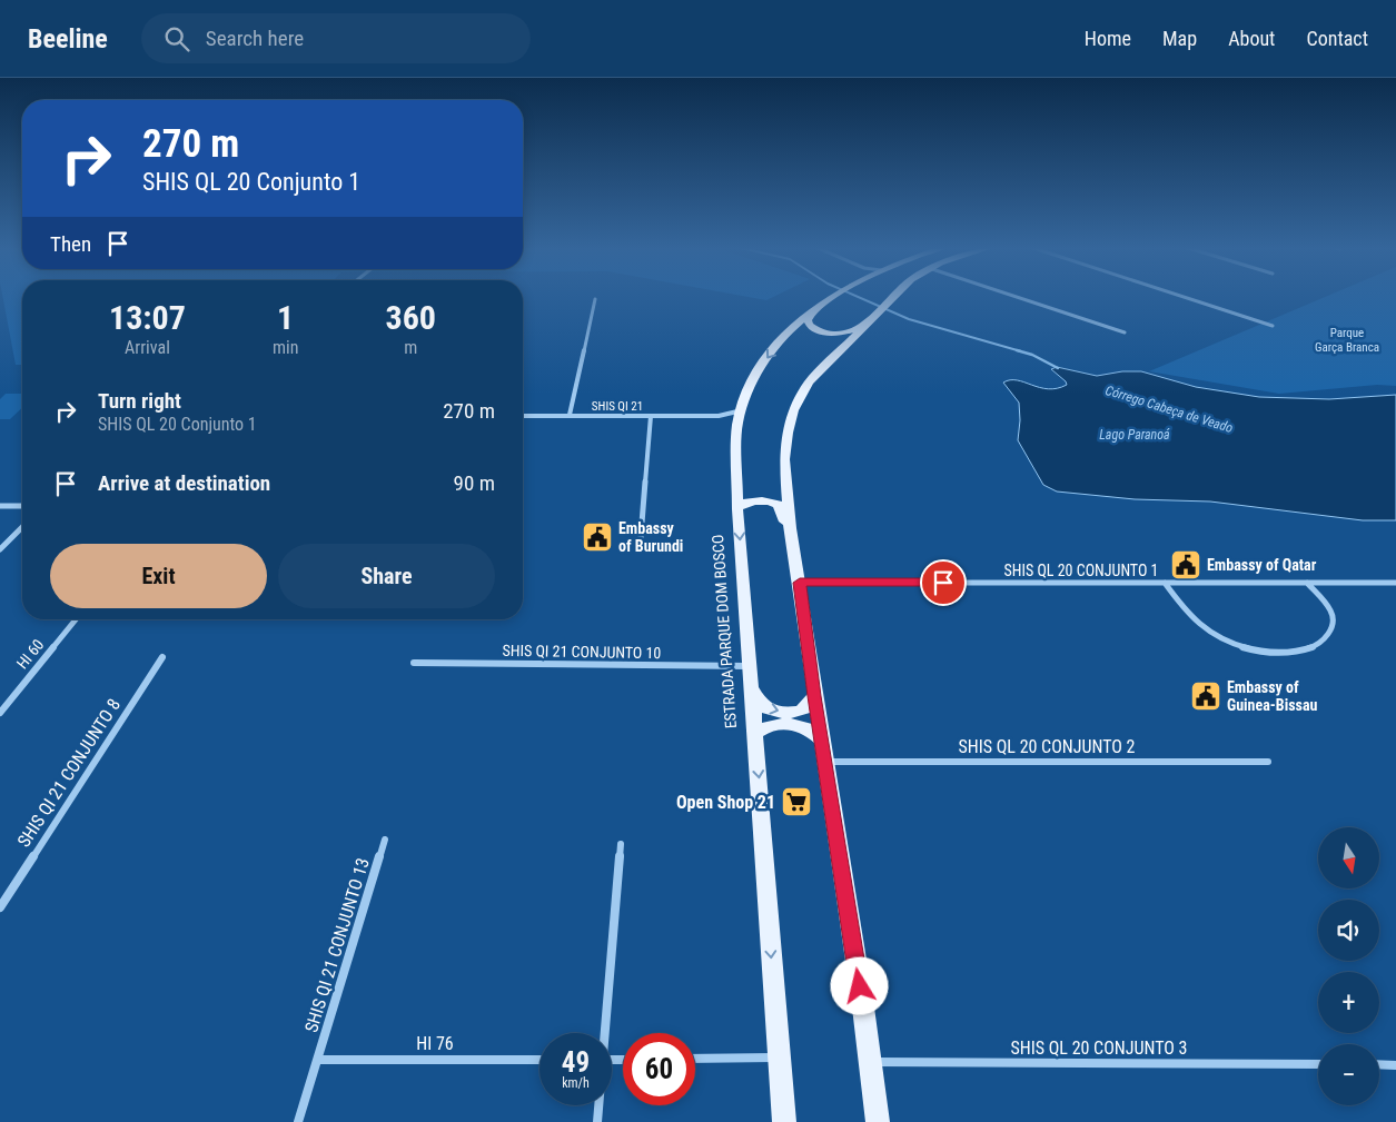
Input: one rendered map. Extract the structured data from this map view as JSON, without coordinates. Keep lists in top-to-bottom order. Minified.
{"streets":{"main road":["ESTRADA PARQUE DOM BOSCO"],"street":["SHIS QI 21","SHIS QL 20 CONJUNTO 1","SHIS QI 21 CONJUNTO 10","HI 60","SHIS QL 20 CONJUNTO 2","SHIS QI 21 CONJUNTO 8","SHIS QI 21 CONJUNTO 13","HI 76","SHIS QL 20 CONJUNTO 3"]},"crossings":[["SHIS QI 21","ESTRADA PARQUE DOM BOSCO"],["ESTRADA PARQUE DOM BOSCO","SHIS QI 21 CONJUNTO 10"],["SHIS QI 21 CONJUNTO 13","HI 76"]],"water":["Córrego Cabeça de Veado","Lago Paranoá"],"parks":["Parque Garça Branca"],"places":{"public building":["Embassy of Burundi","Embassy of Qatar","Embassy of Guinea-Bissau"],"supermarket":["Open Shop 21"]},"north":"bottom","page":{"header":"Beeline","search":"Search here","nav":["Home","Map","About","Contact"],"turn":["270 m","SHIS QL 20 Conjunto 1"],"then":"Then","eta":["13:07","Arrival","1","min","360","m"],"list":[{"name":"Turn right","note":"SHIS QL 20 Conjunto 1","value":"270 m"},{"name":"Arrive at destination","value":"90 m"}],"buttons":["Exit","Share"],"map_buttons":["+","−"],"speed":"49 km/h","limit":"60"}}
